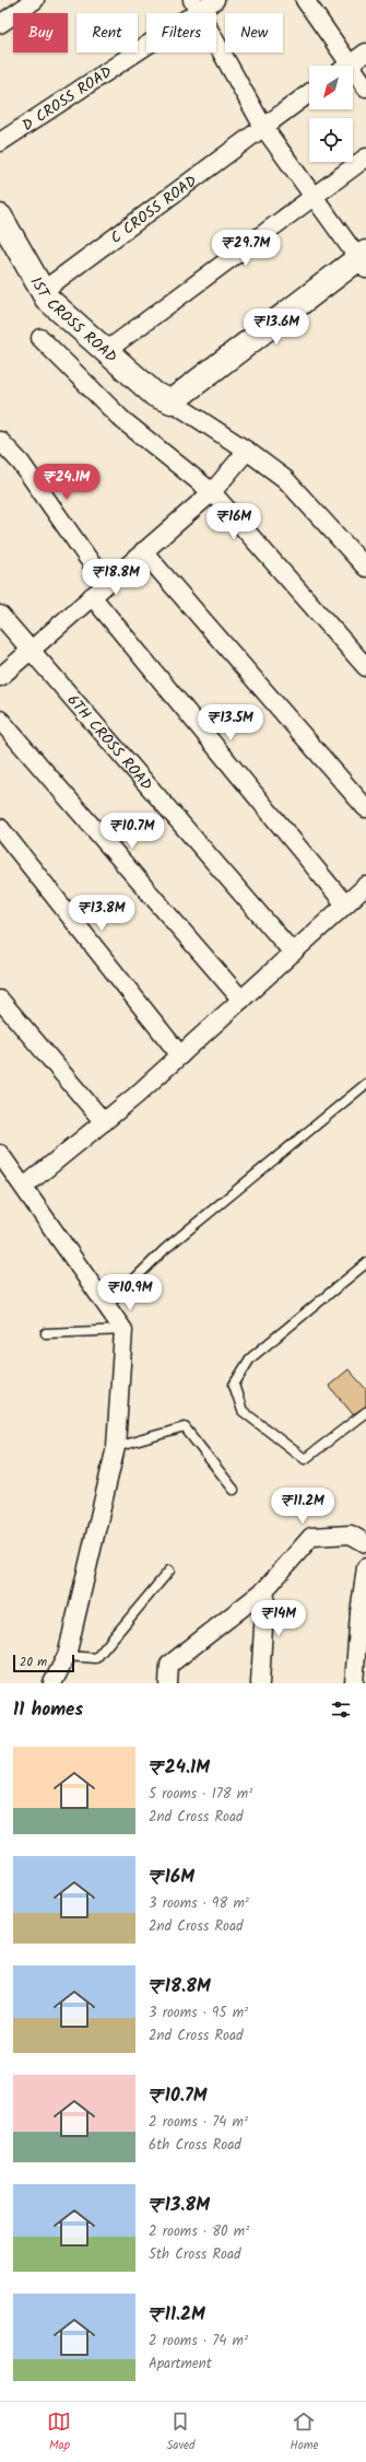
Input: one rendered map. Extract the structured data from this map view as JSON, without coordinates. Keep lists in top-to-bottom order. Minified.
{"streets":{"street":["D CROSS ROAD","C CROSS ROAD","1ST CROSS ROAD","6TH CROSS ROAD"]},"crossings":[["C CROSS ROAD","1ST CROSS ROAD"]],"scale_bar":"20 m","north":"bottom left","page":{"chip":["Buy","Rent","Filters","New"],"price":["₹29.7M","₹13.6M","₹24.1M","₹16M","₹18.8M","₹13.5M","₹10.7M","₹13.8M","₹10.9M","₹11.2M","₹14M"],"scale":"20 m","heading":"11 homes","list":[{"name":"₹24.1M","note":"5 rooms · 178 m² · 2nd Cross Road"},{"name":"₹16M","note":"3 rooms · 98 m² · 2nd Cross Road"},{"name":"₹18.8M","note":"3 rooms · 95 m² · 2nd Cross Road"},{"name":"₹10.7M","note":"2 rooms · 74 m² · 6th Cross Road"},{"name":"₹13.8M","note":"2 rooms · 80 m² · 5th Cross Road"},{"name":"₹11.2M","note":"2 rooms · 74 m² · Apartment"}],"tabs":["Map","Saved","Home"]}}
